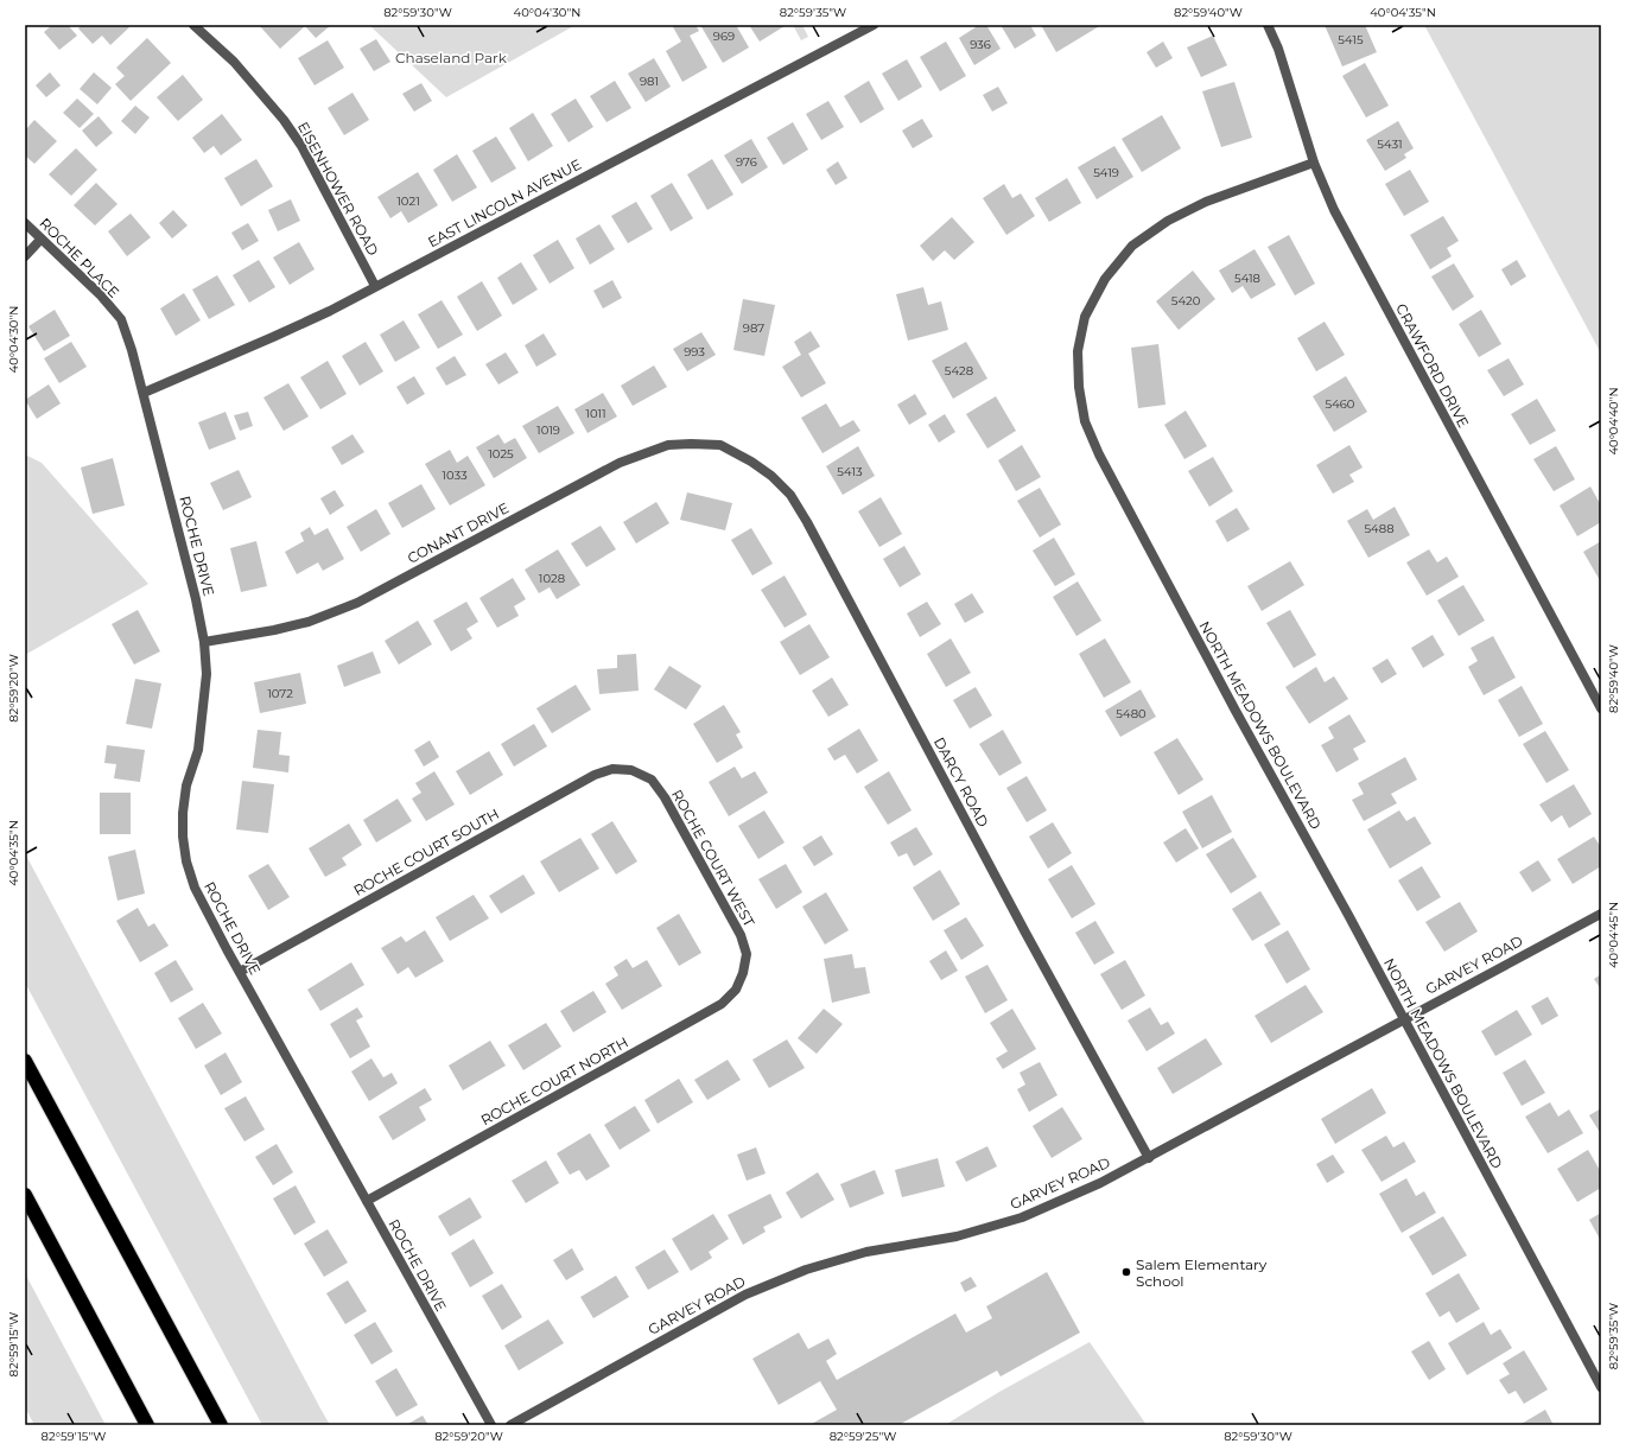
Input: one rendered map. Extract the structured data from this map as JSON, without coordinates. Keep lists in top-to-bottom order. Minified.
{"streets":{"street":["EISENHOWER ROAD","EAST LINCOLN AVENUE","ROCHE PLACE","CRAWFORD DRIVE","CONANT DRIVE","ROCHE DRIVE","NORTH MEADOWS BOULEVARD","DARCY ROAD","ROCHE COURT SOUTH","ROCHE COURT WEST","GARVEY ROAD","ROCHE COURT NORTH"]},"crossings":[["EISENHOWER ROAD","EAST LINCOLN AVENUE"],["EAST LINCOLN AVENUE","ROCHE PLACE"],["EAST LINCOLN AVENUE","ROCHE DRIVE"],["ROCHE PLACE","ROCHE DRIVE"],["CRAWFORD DRIVE","NORTH MEADOWS BOULEVARD"],["CONANT DRIVE","ROCHE DRIVE"],["CONANT DRIVE","DARCY ROAD"],["ROCHE DRIVE","ROCHE COURT SOUTH"],["ROCHE DRIVE","ROCHE COURT NORTH"],["NORTH MEADOWS BOULEVARD","GARVEY ROAD"],["DARCY ROAD","GARVEY ROAD"],["ROCHE COURT SOUTH","ROCHE COURT WEST"],["ROCHE COURT WEST","ROCHE COURT NORTH"]],"parks":["Chaseland Park"],"places":["Salem Elementary School"],"house_numbers":["969","5415","936","981","5431","976","5419","1021","5418","5420","987","993","5428","5460","1011","1019","1025","5413","1033","5488","1028","1072","5480"],"coordinates":["82°59'30\"W","40°04'30\"N","82°59'35\"W","82°59'40\"W","40°04'35\"N","40°04'40\"N","82°59'20\"W","40°04'45\"N","82°59'15\"W","82°59'25\"W"]}
